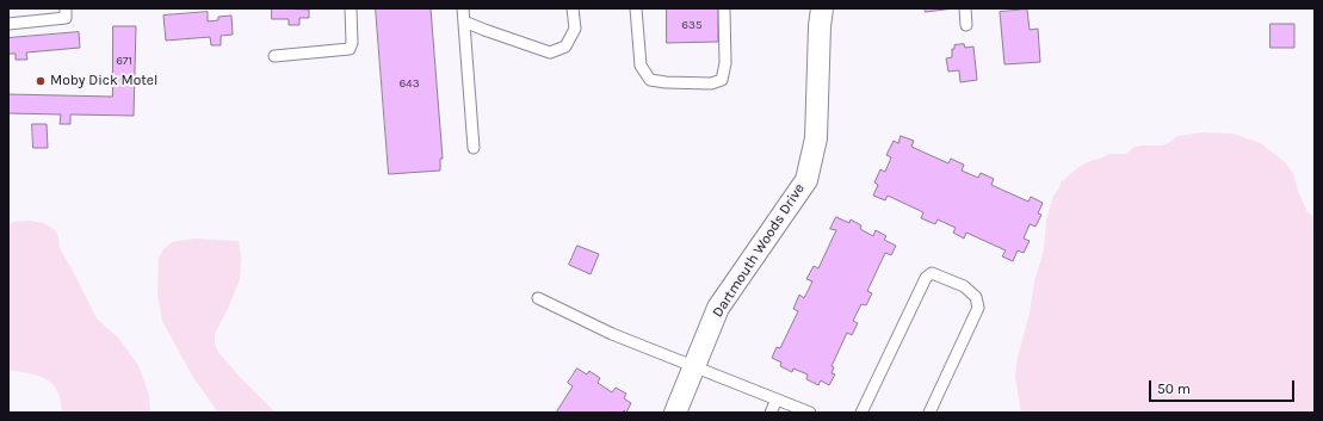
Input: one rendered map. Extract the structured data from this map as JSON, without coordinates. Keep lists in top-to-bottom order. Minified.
{"streets":{"street":["Dartmouth Woods Drive"]},"places":["Moby Dick Motel"],"house_numbers":["635","671","643"],"scale_bar":"50 m"}
